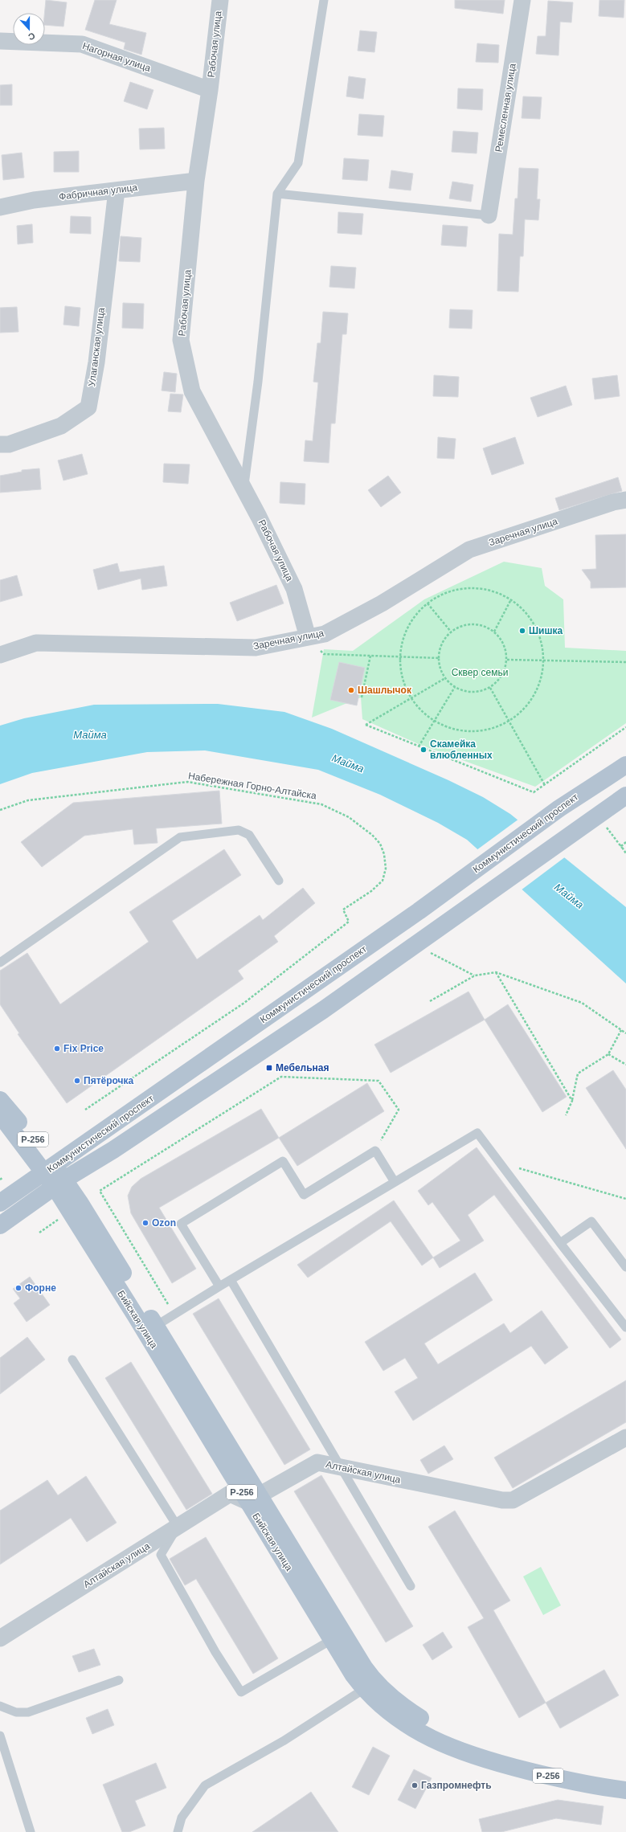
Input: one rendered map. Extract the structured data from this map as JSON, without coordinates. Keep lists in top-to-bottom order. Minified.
{"streets":{"main road":["Коммунистический проспект","Р-256","Бийская улица"],"street":["Рабочая улица","Нагорная улица","Ремесленная улица","Фабричная улица","Улаганская улица","Заречная улица","Алтайская улица"],"path":["Набережная Горно-Алтайска"]},"crossings":[["Рабочая улица","Нагорная улица"],["Рабочая улица","Фабричная улица"],["Рабочая улица","Заречная улица"],["Фабричная улица","Улаганская улица"],["Коммунистический проспект","Р-256"],["Коммунистический проспект","Бийская улица"],["Р-256","Бийская улица"],["Бийская улица","Алтайская улица"]],"water":["Майма"],"parks":["Сквер семьи"],"places":{"other":["Шишка","Шашлычок","Скамейка влюбленных","Fix Price","Пятёрочка","Ozon","Форне","Газпромнефть"],"transit":["Мебельная"]},"north":"bottom"}
